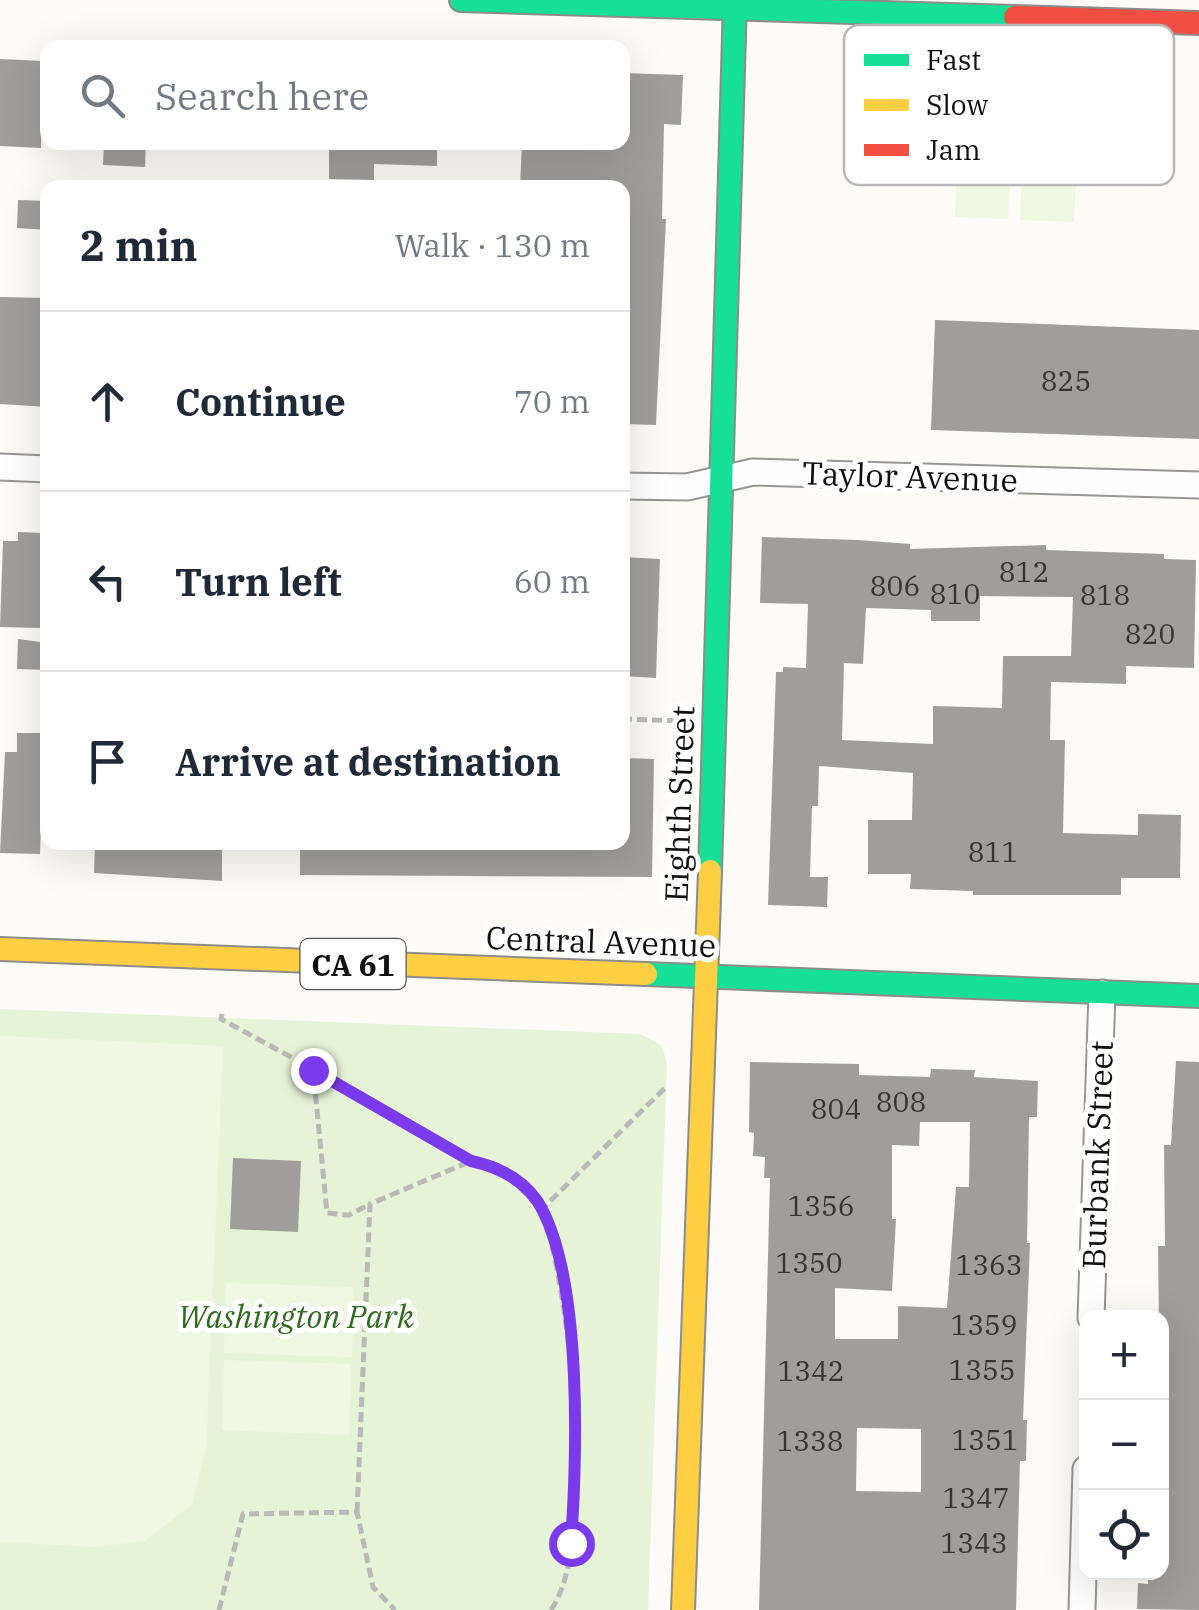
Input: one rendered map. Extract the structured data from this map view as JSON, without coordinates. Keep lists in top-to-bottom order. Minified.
{"streets":{"main road":["Eighth Street","Central Avenue","CA 61"],"street":["Taylor Avenue","Burbank Street"]},"crossings":[["Taylor Avenue","Eighth Street"],["Eighth Street","Central Avenue"],["Central Avenue","Burbank Street"]],"parks":["Washington Park"],"house_numbers":["825","812","806","810","818","820","811","808","804","1356","1350","1363","1359","1355","1342","1351","1338","1347","1343"],"legend":["Fast","Slow","Jam"],"page":{"search":"Search here","heading":["2 min","Walk · 130 m"],"list":[["Continue","70 m"],["Turn left","60 m"],"Arrive at destination"],"map_buttons":["+","−"]}}
